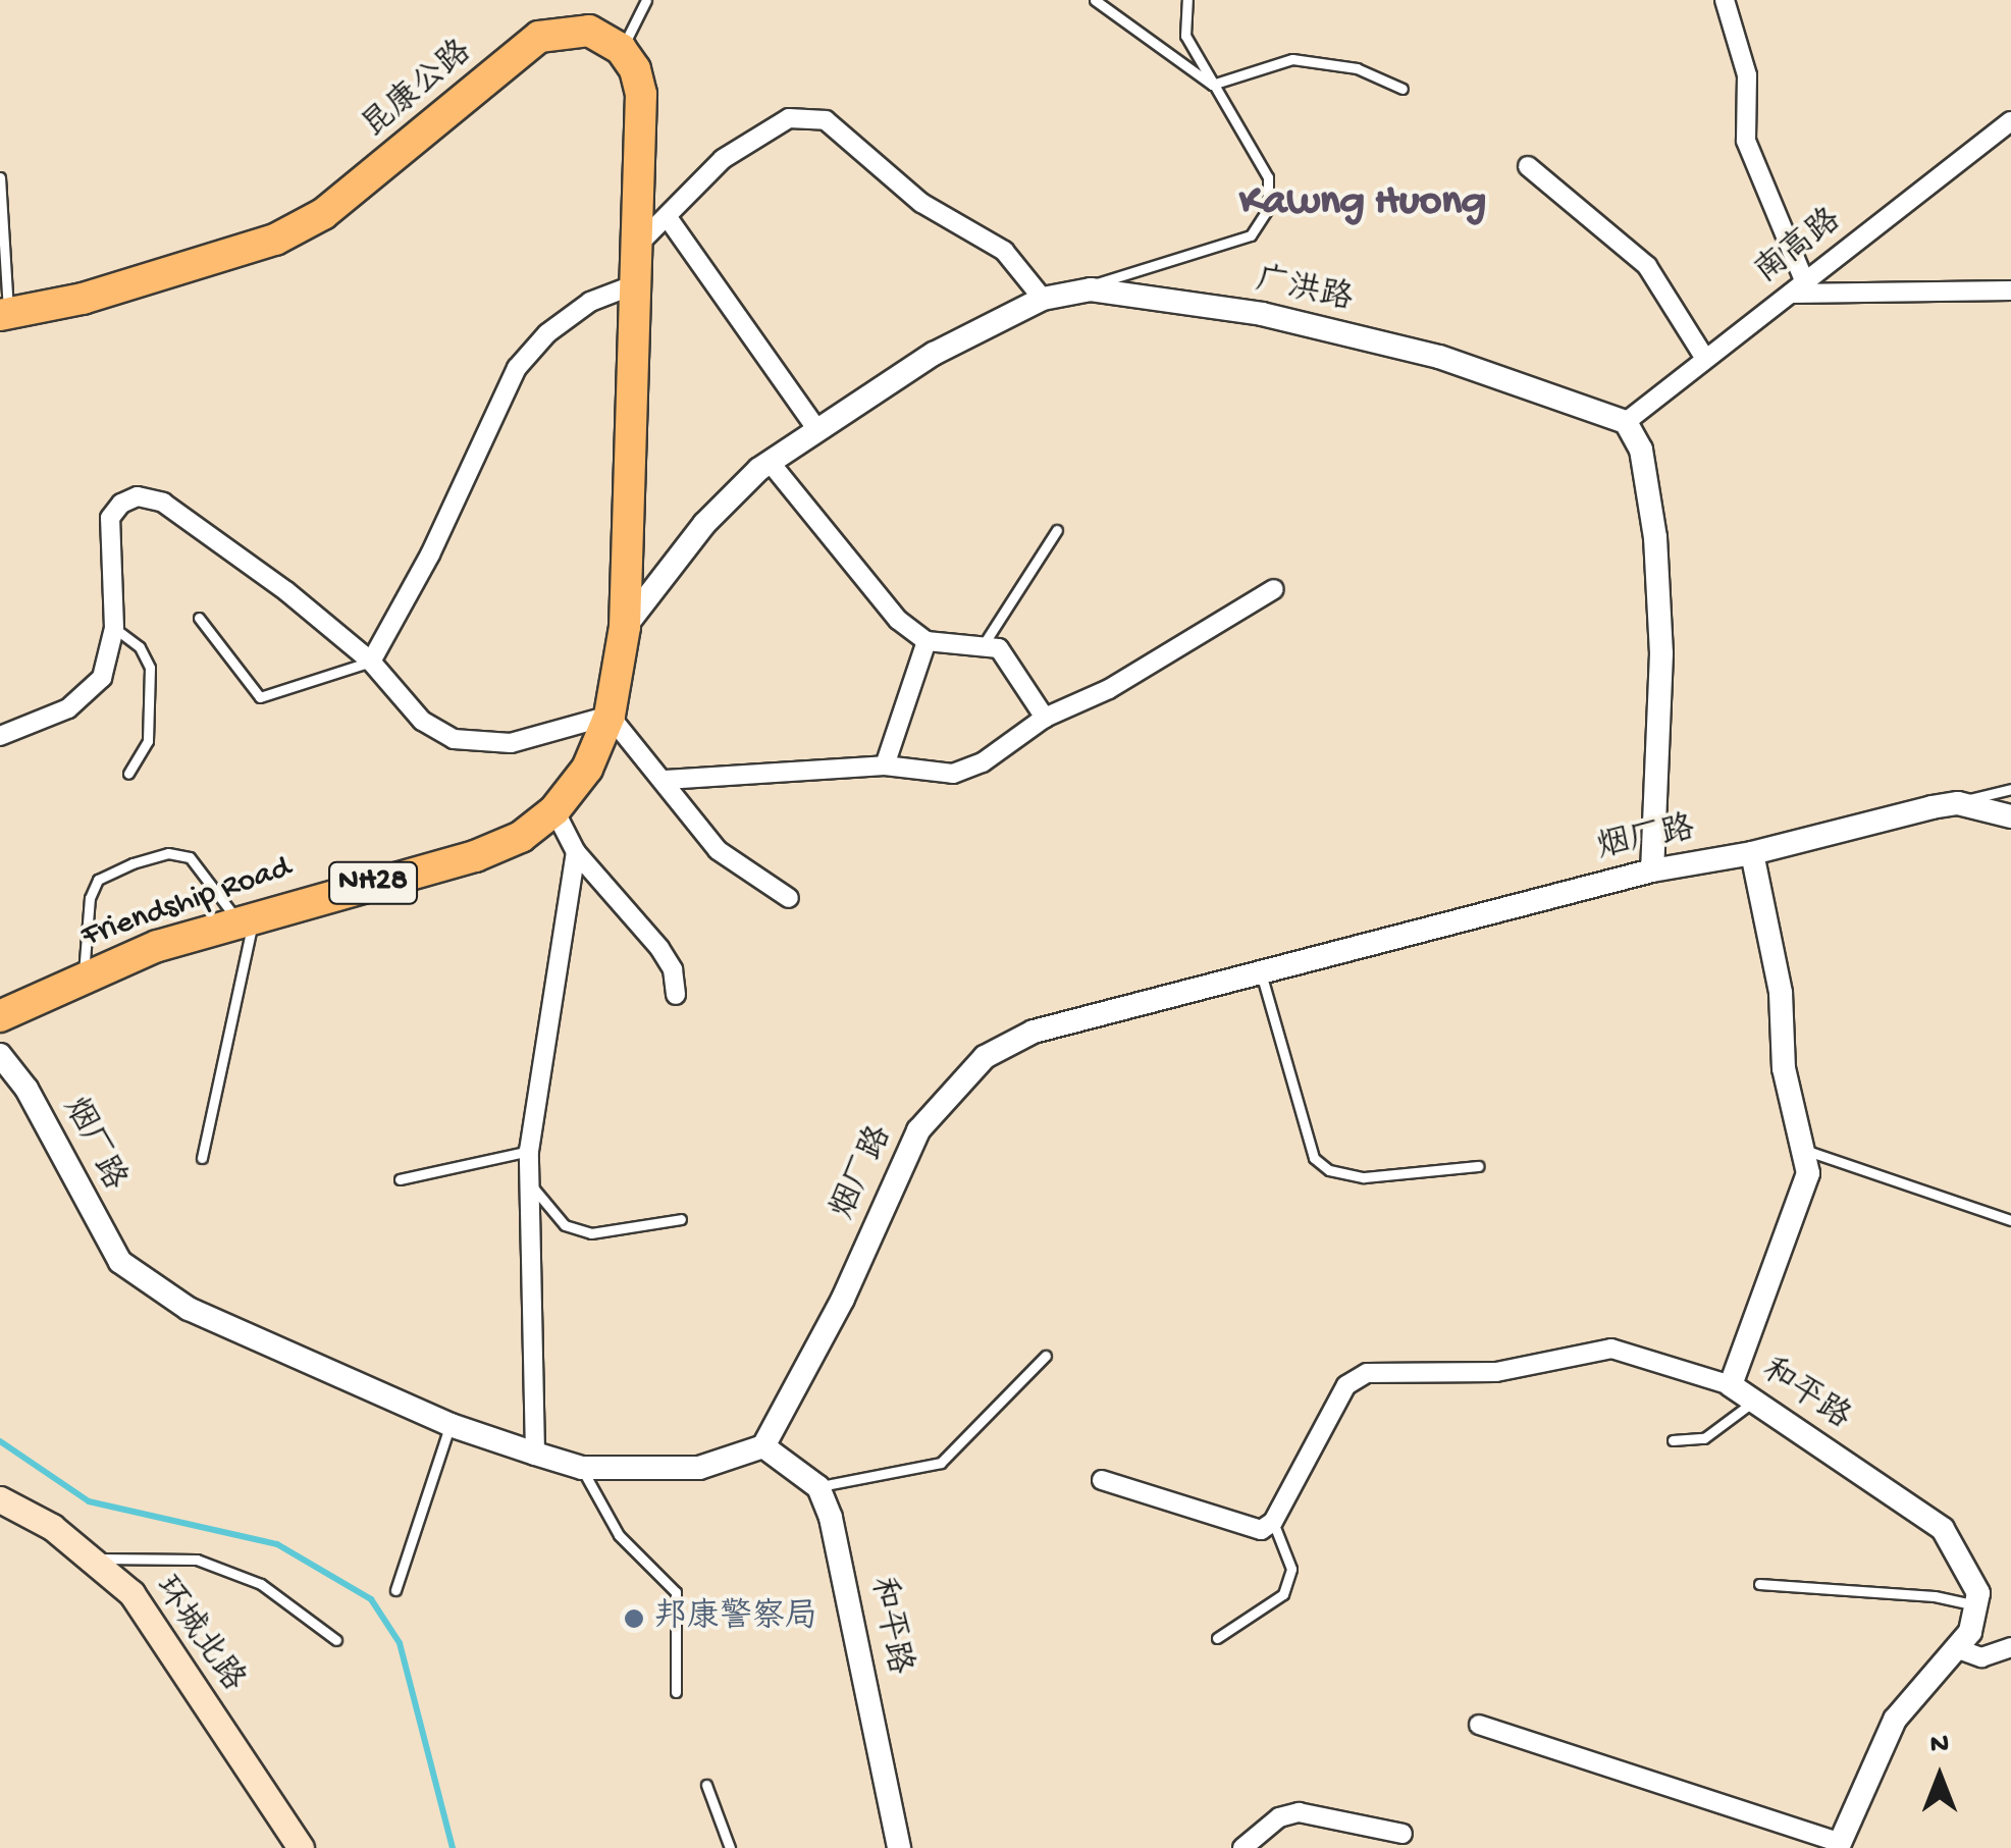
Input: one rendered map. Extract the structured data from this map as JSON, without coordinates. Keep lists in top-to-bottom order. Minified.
{"streets":{"highway":["昆康公路","NH28","Friendship Road"],"main road":["环城北路"],"street":["南高路","广洪路","烟厂路","和平路"]},"crossings":[["昆康公路","NH28"],["南高路","广洪路"],["广洪路","NH28"],["广洪路","Friendship Road"],["烟厂路","和平路"],["NH28","Friendship Road"]],"districts":["Kawng Huong"],"places":["邦康警察局"],"north":"top"}
